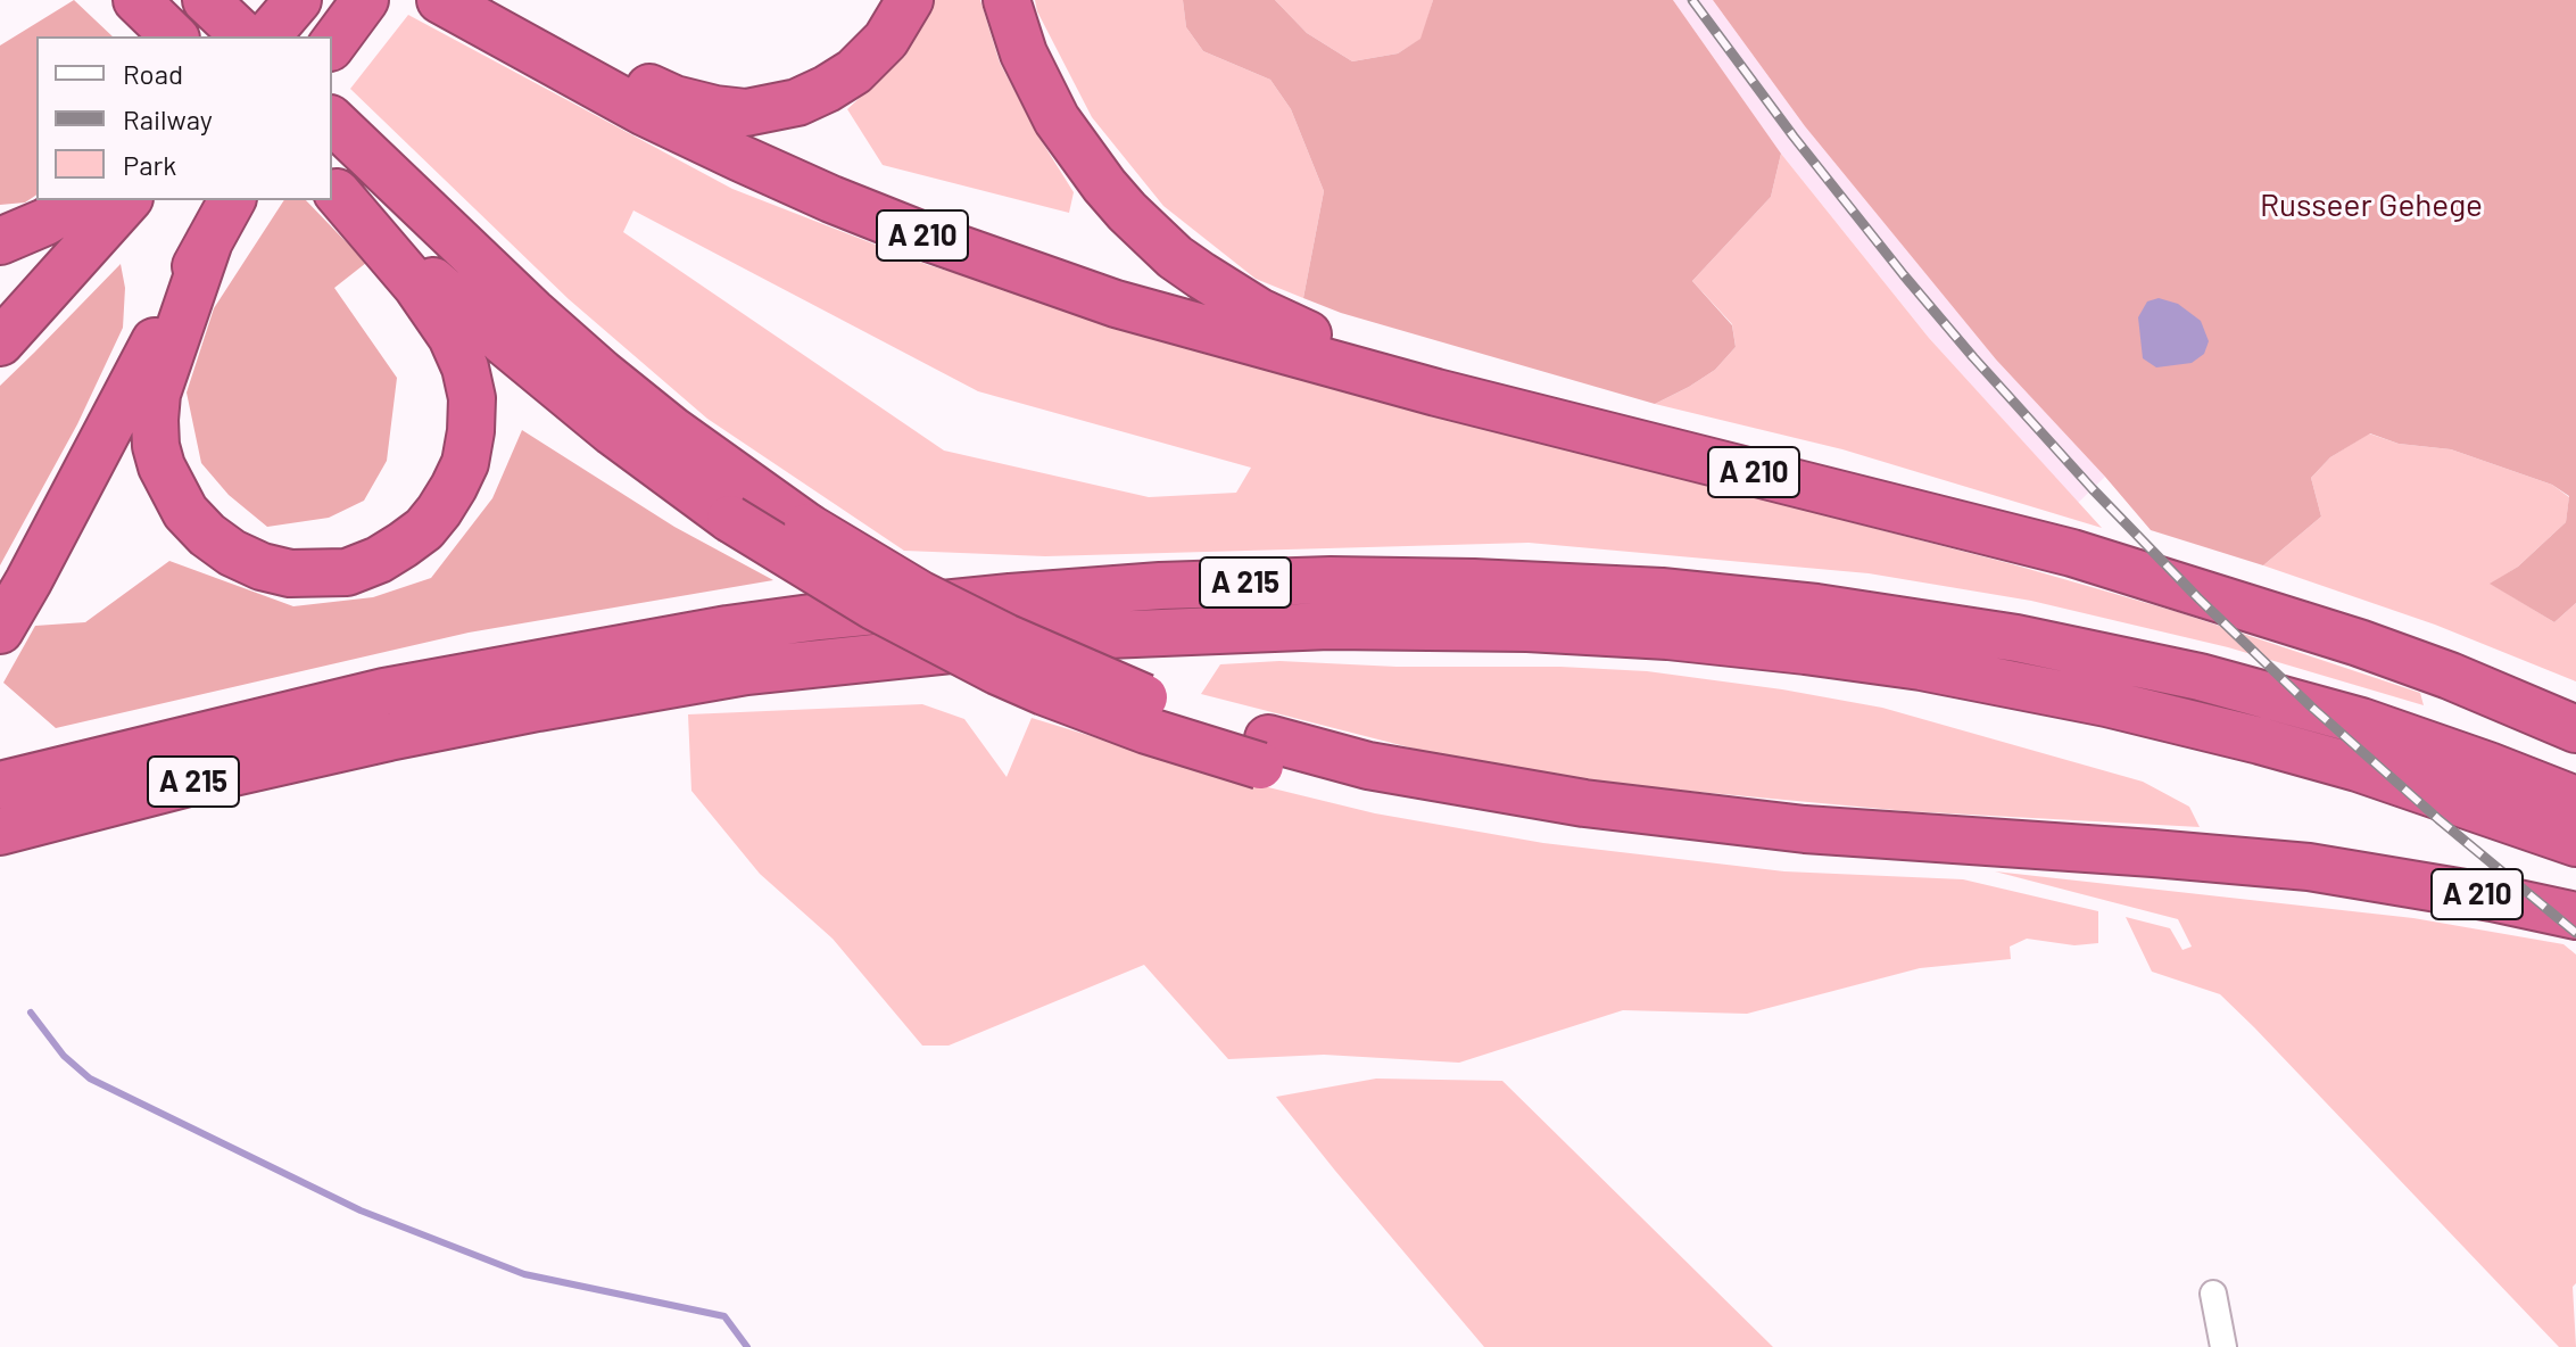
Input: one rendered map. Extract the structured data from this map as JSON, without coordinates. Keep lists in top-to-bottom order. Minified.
{"streets":{"highway":["A 210","A 215"]},"parks":["Russeer Gehege"],"legend":["Road","Railway","Park"]}
